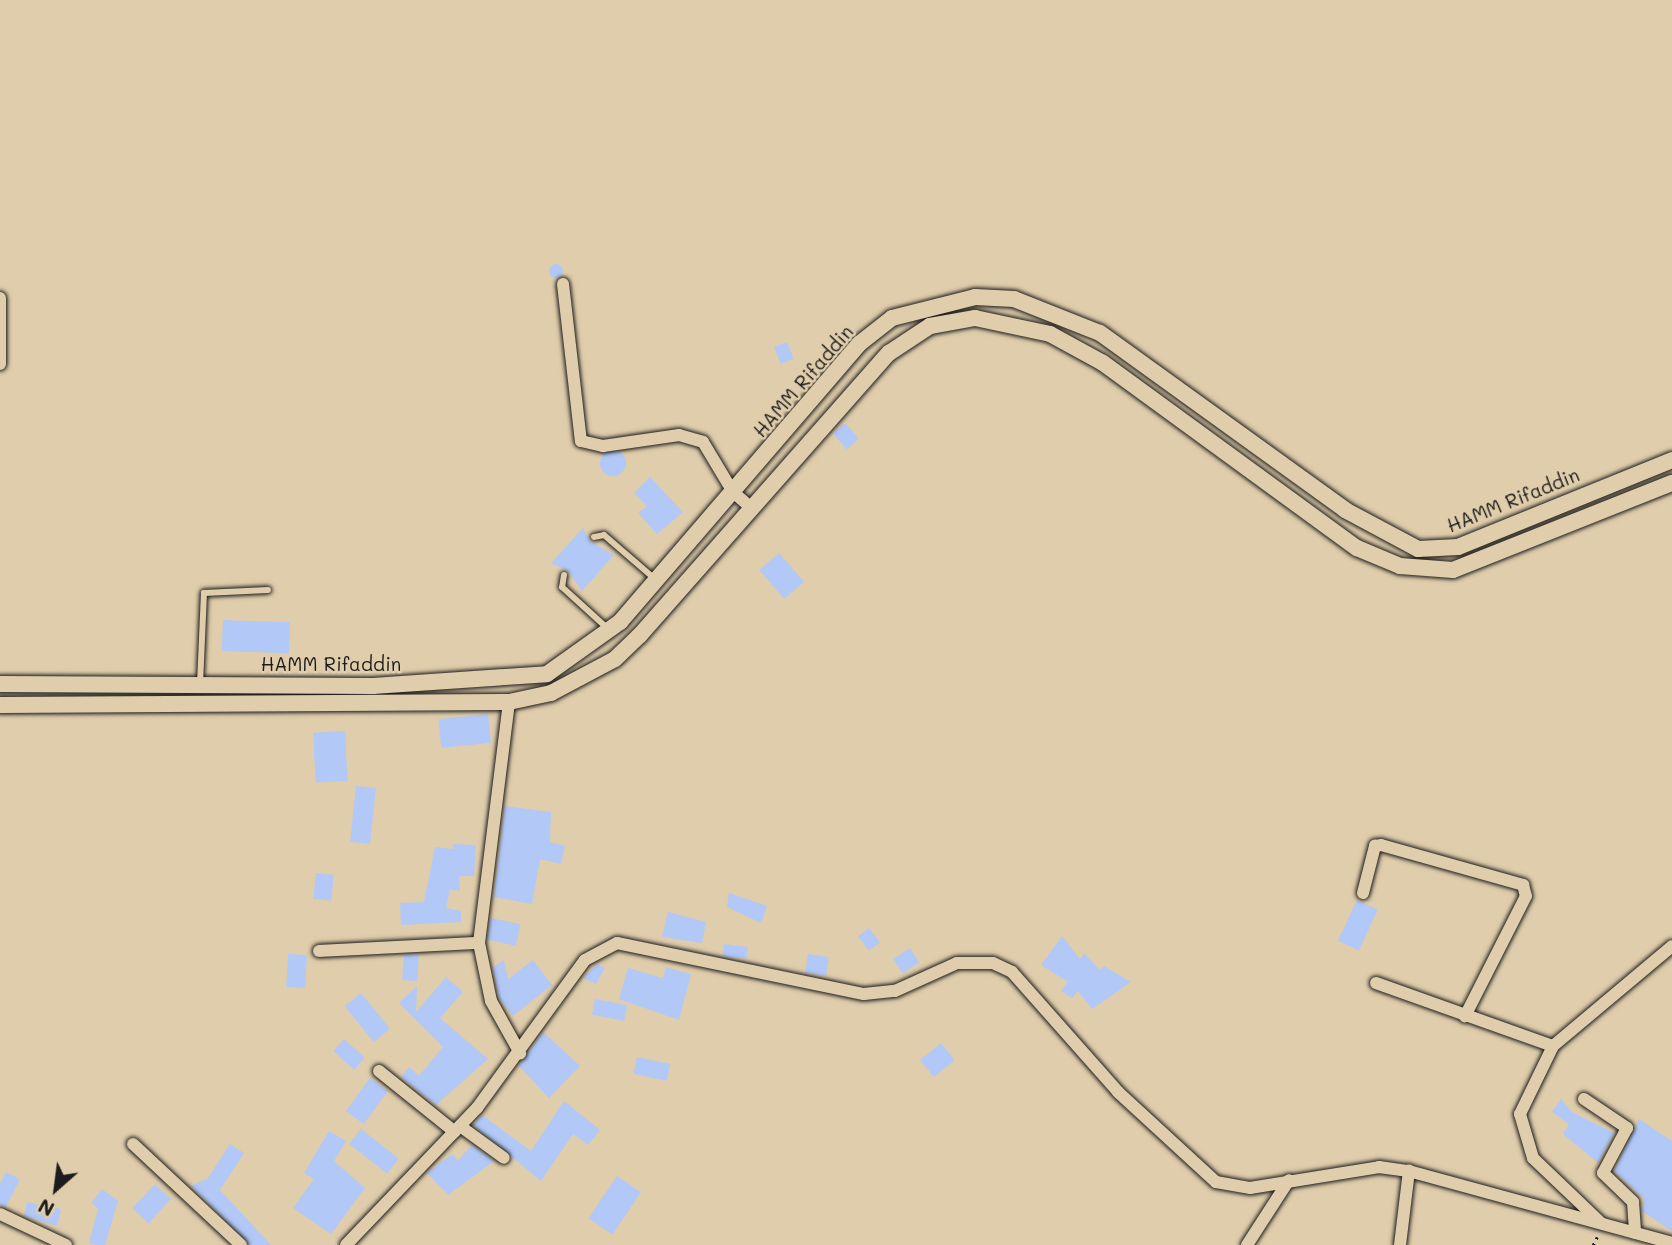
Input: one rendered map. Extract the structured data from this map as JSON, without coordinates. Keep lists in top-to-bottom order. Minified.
{"streets":{"main road":["HAMM Rifaddin"]},"north":"bottom left"}
